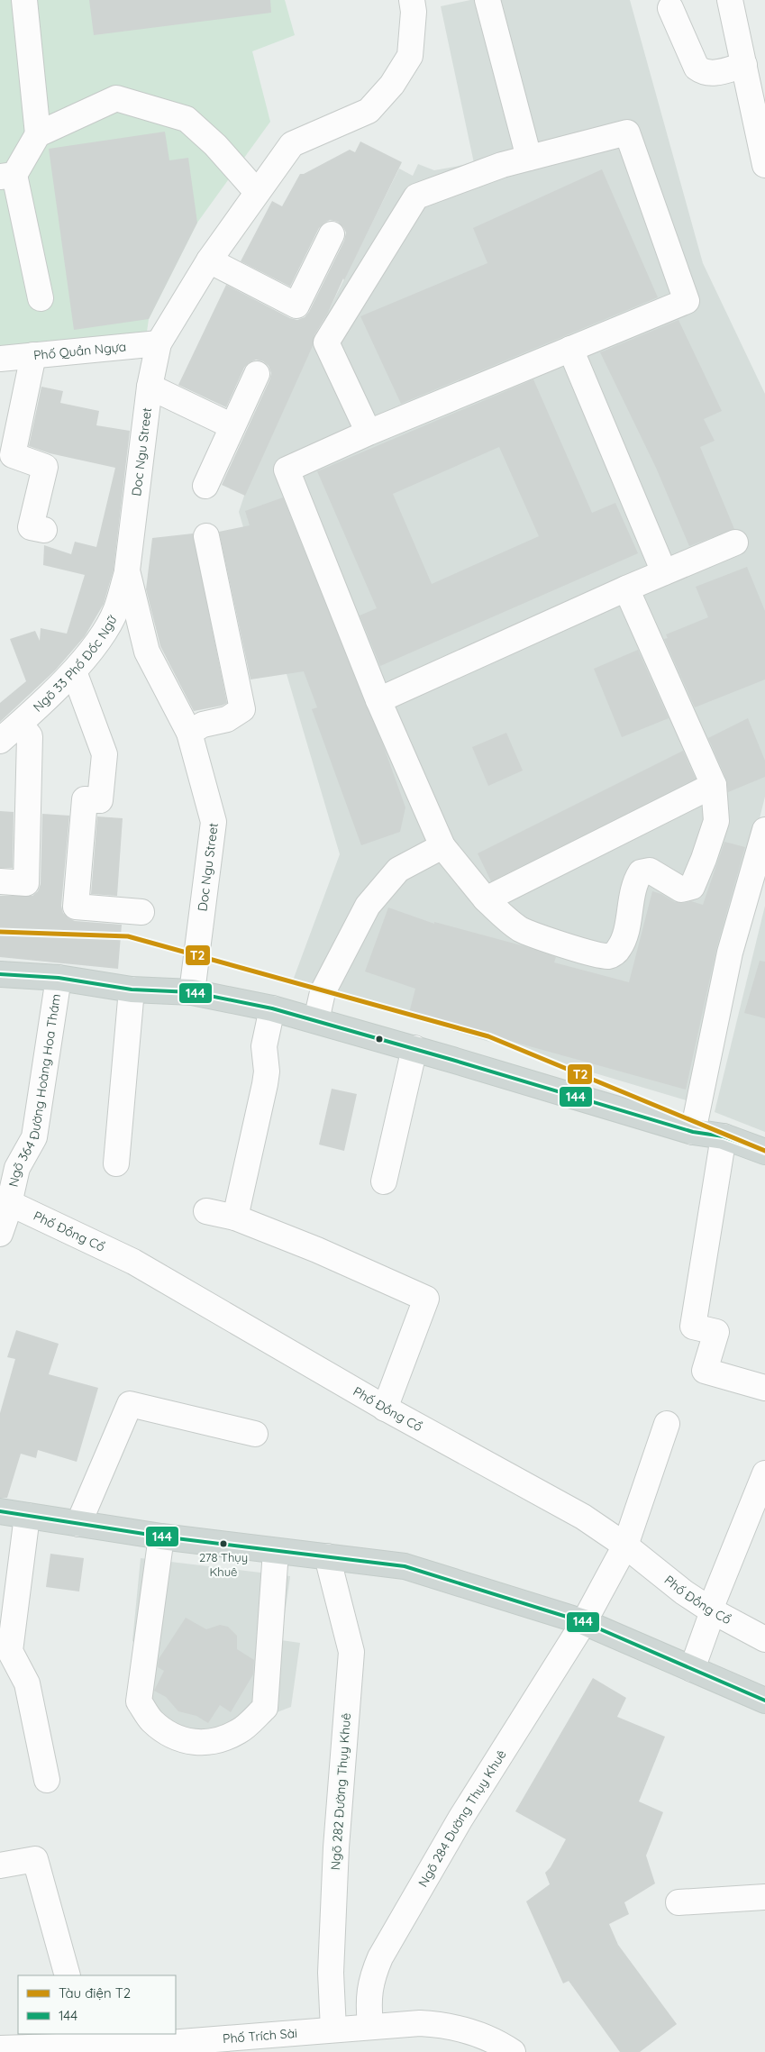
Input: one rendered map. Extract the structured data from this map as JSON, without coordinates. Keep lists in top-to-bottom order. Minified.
{"streets":{"street":["Phố Quần Ngựa","Doc Ngu Street","Ngõ 33 Phố Đốc Ngữ","Ngõ 364 Đường Hoàng Hoa Thám","Phố Đồng Cổ","Ngõ 282 Đường Thụy Khuê","Ngõ 284 Đường Thụy Khuê","Phố Trích Sài"]},"crossings":[["Phố Quần Ngựa","Doc Ngu Street"],["Doc Ngu Street","Ngõ 33 Phố Đốc Ngữ"],["Ngõ 364 Đường Hoàng Hoa Thám","Phố Đồng Cổ"],["Phố Đồng Cổ","Ngõ 284 Đường Thụy Khuê"],["Ngõ 282 Đường Thụy Khuê","Phố Trích Sài"],["Ngõ 284 Đường Thụy Khuê","Phố Trích Sài"]],"places":["278 Thụy Khuê"],"lines":["metro line T2","transit line 144"],"legend":["Tàu điện T2","144"]}
